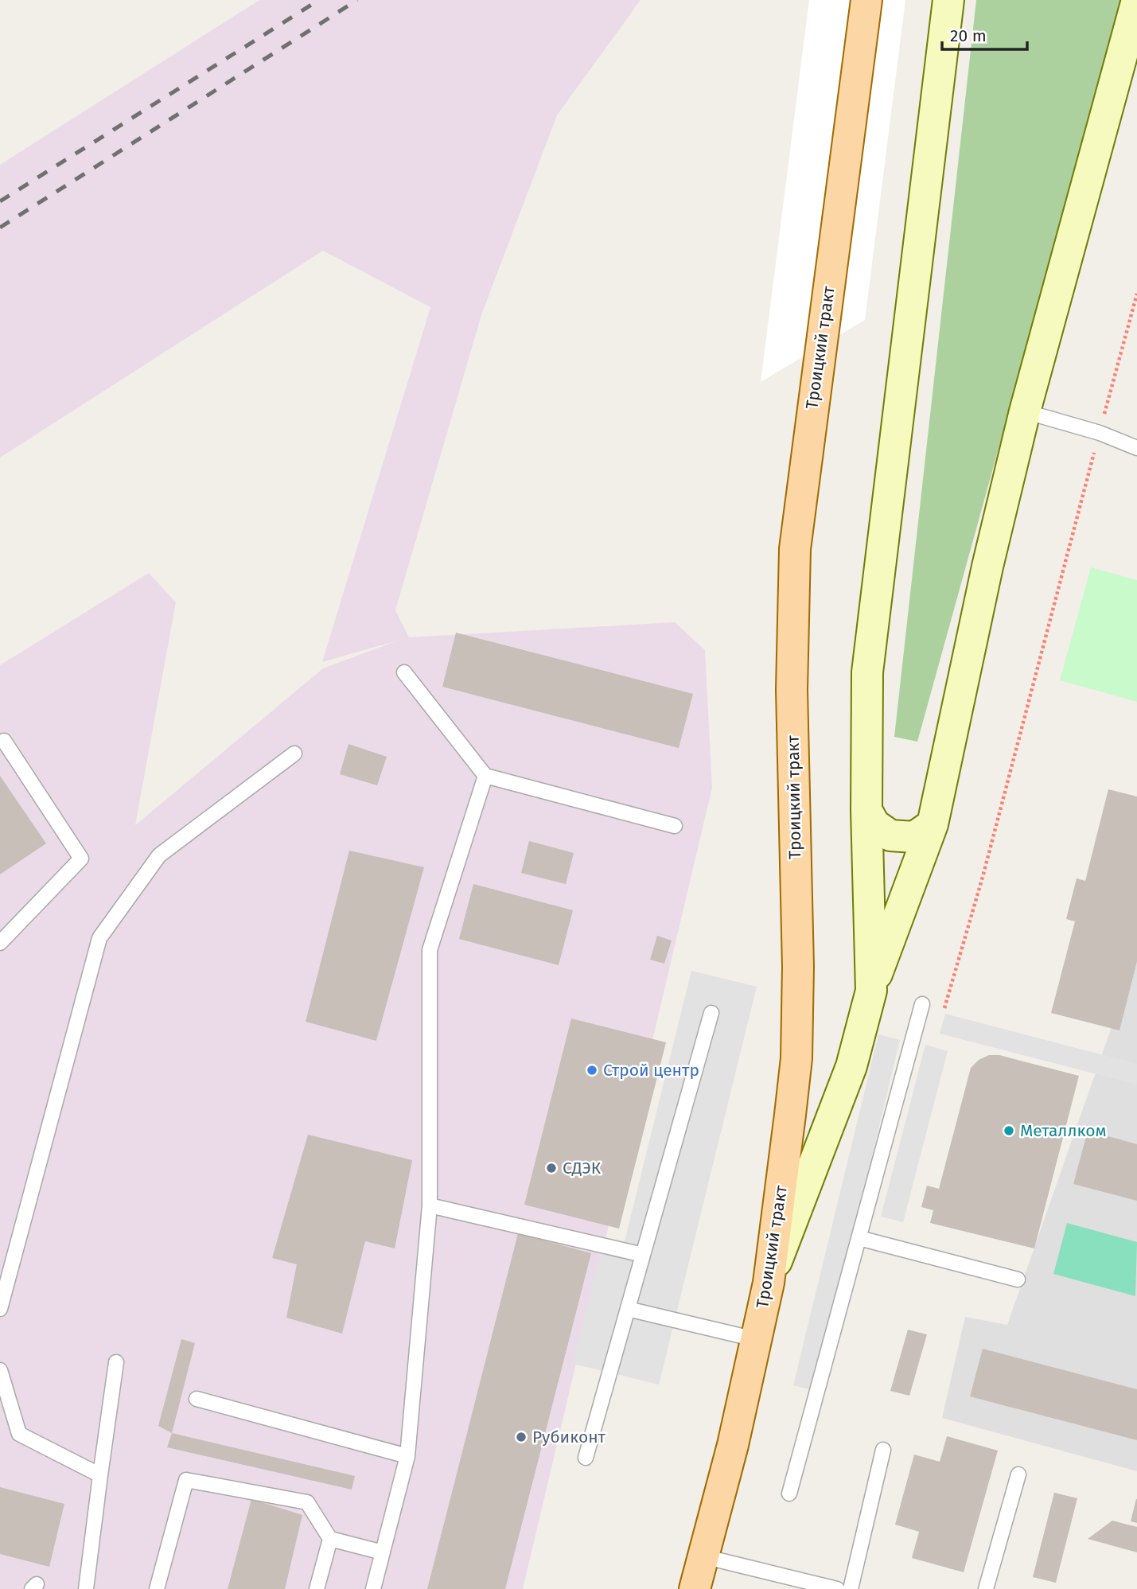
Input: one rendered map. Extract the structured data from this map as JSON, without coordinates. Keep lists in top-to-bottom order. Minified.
{"streets":{"main road":["Троицкий тракт"]},"places":["Строй центр","Металлком","СДЭК","Рубиконт"],"scale_bar":"20 m"}
